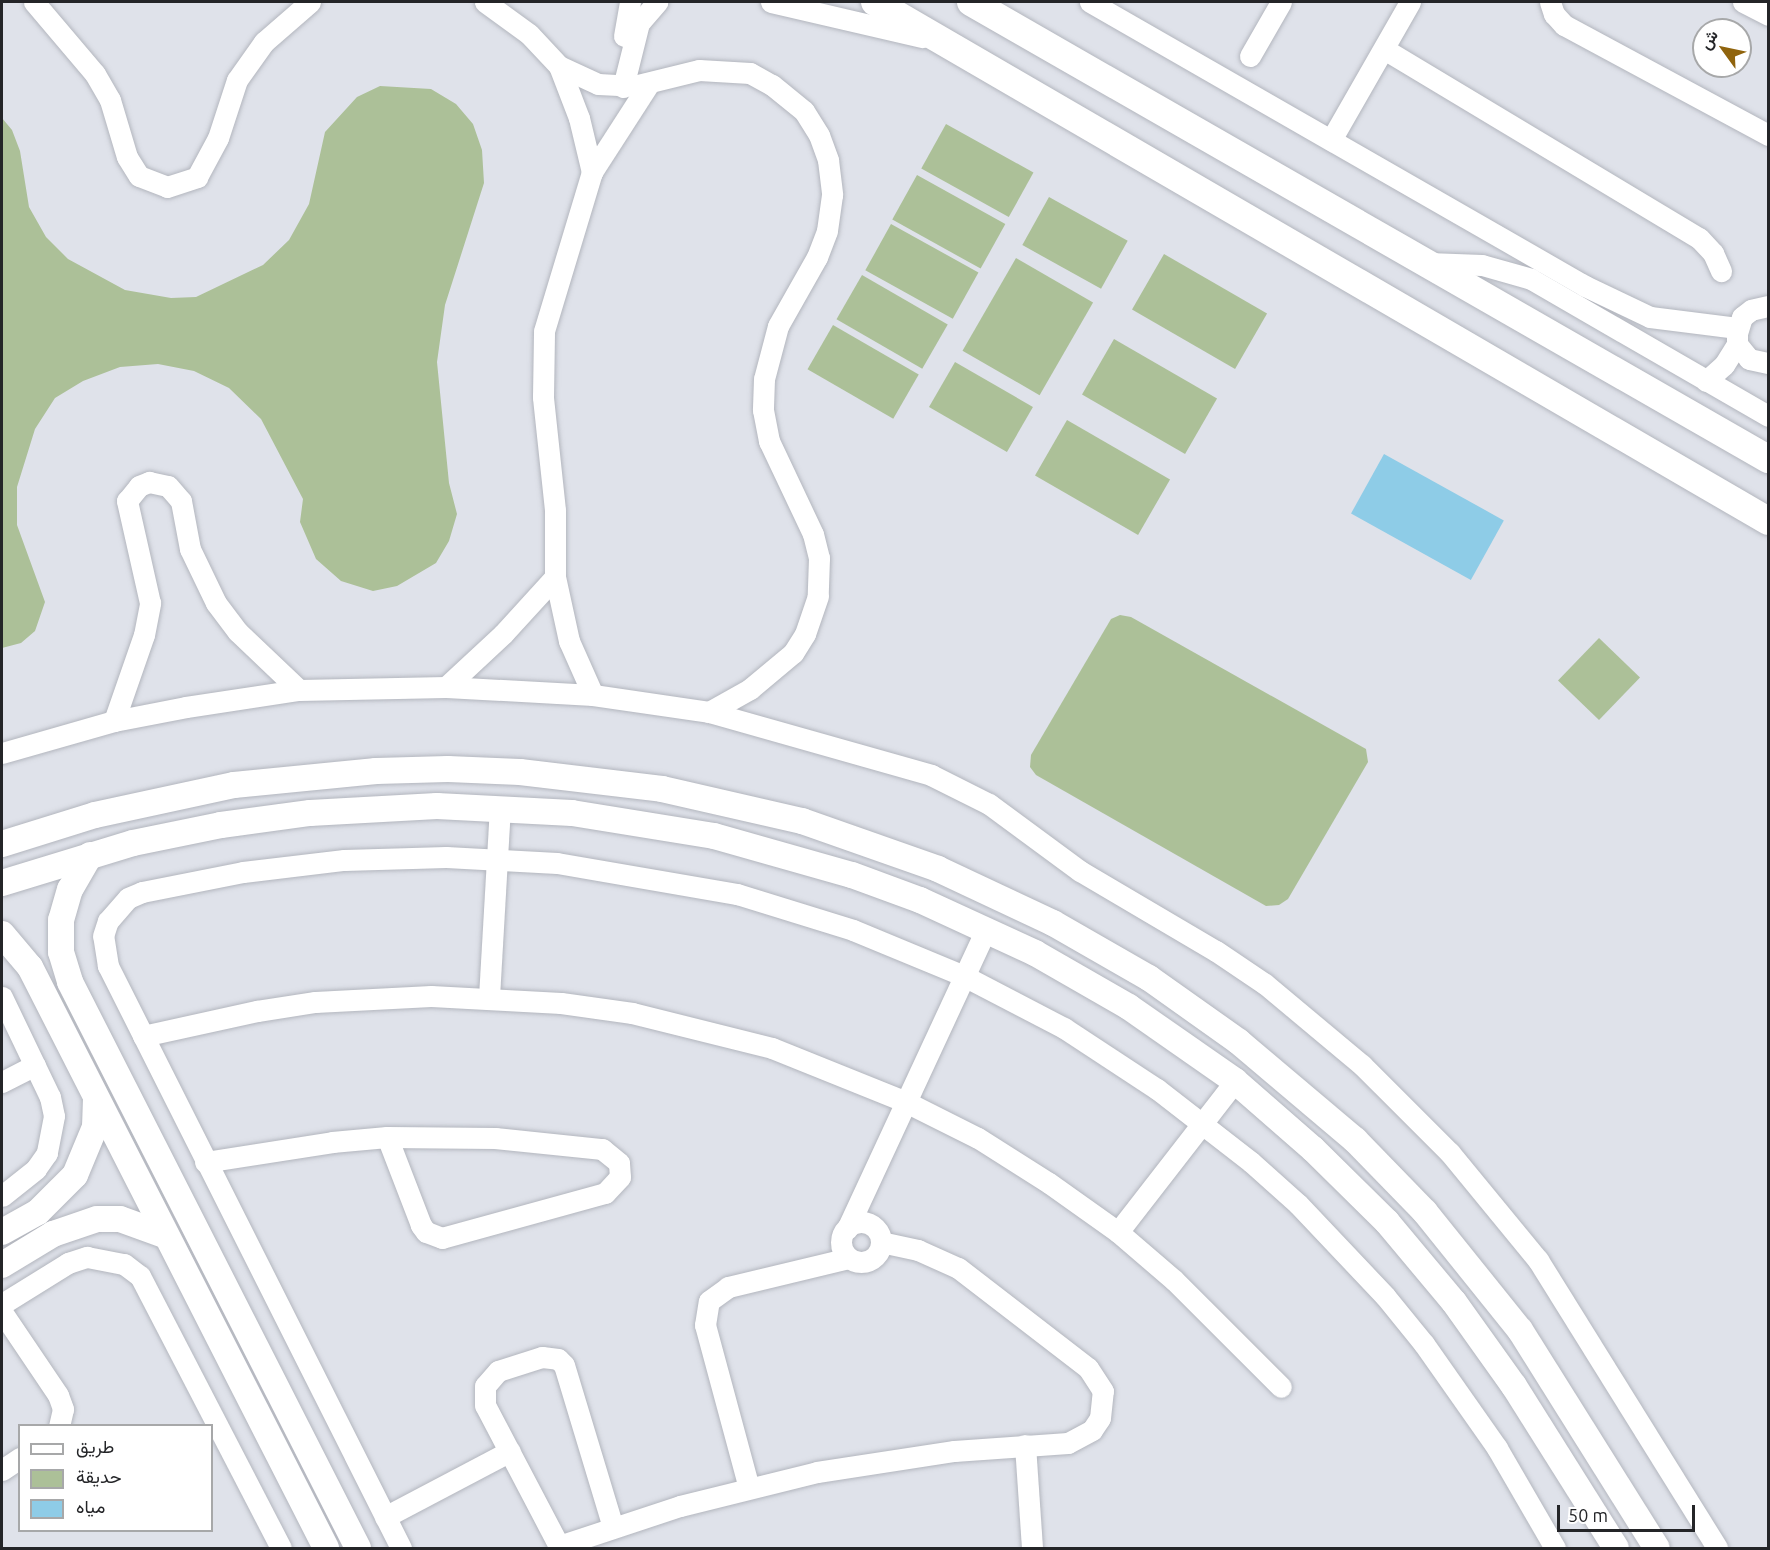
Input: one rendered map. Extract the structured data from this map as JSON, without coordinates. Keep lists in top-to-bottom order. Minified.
{"legend":["طريق","حديقة","مياه"],"scale_bar":"50 m","north":"top left"}
